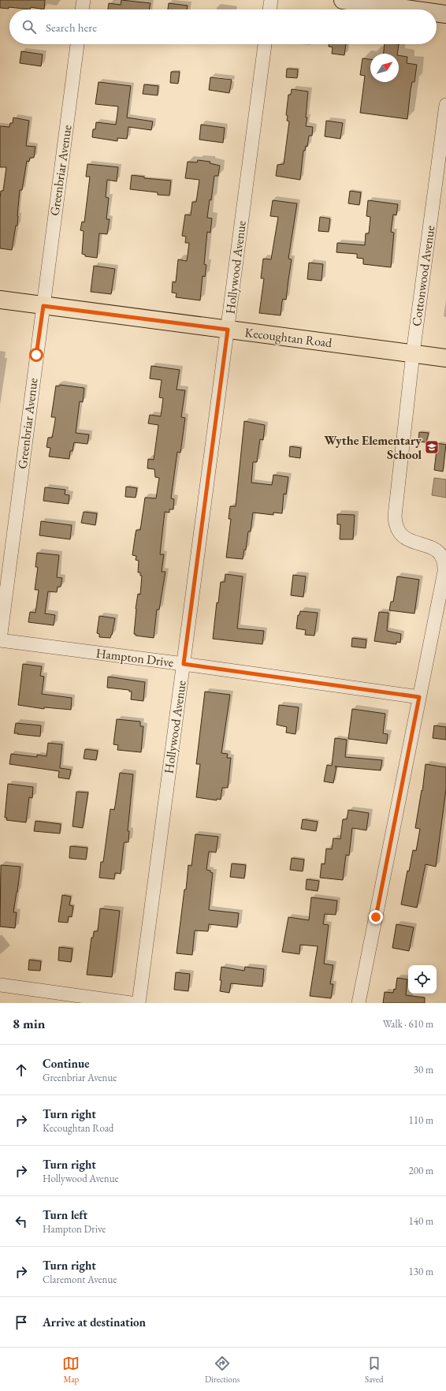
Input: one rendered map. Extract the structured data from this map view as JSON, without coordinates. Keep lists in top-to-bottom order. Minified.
{"streets":{"main road":["Kecoughtan Road"],"street":["Greenbriar Avenue","Hollywood Avenue","Cottonwood Avenue","Hampton Drive"]},"crossings":[["Greenbriar Avenue","Kecoughtan Road"],["Greenbriar Avenue","Hampton Drive"],["Hollywood Avenue","Kecoughtan Road"],["Hollywood Avenue","Hampton Drive"],["Cottonwood Avenue","Kecoughtan Road"],["Cottonwood Avenue","Hampton Drive"]],"places":{"school or university":["Wythe Elementary School"]},"north":"top right","page":{"search":"Search here","heading":["8 min","Walk · 610 m"],"list":[["Continue","Greenbriar Avenue","30 m"],["Turn right","Kecoughtan Road","110 m"],["Turn right","Hollywood Avenue","200 m"],["Turn left","Hampton Drive","140 m"],["Turn right","Claremont Avenue","130 m"],"Arrive at destination"],"nav":["Map","Directions","Saved"]}}
